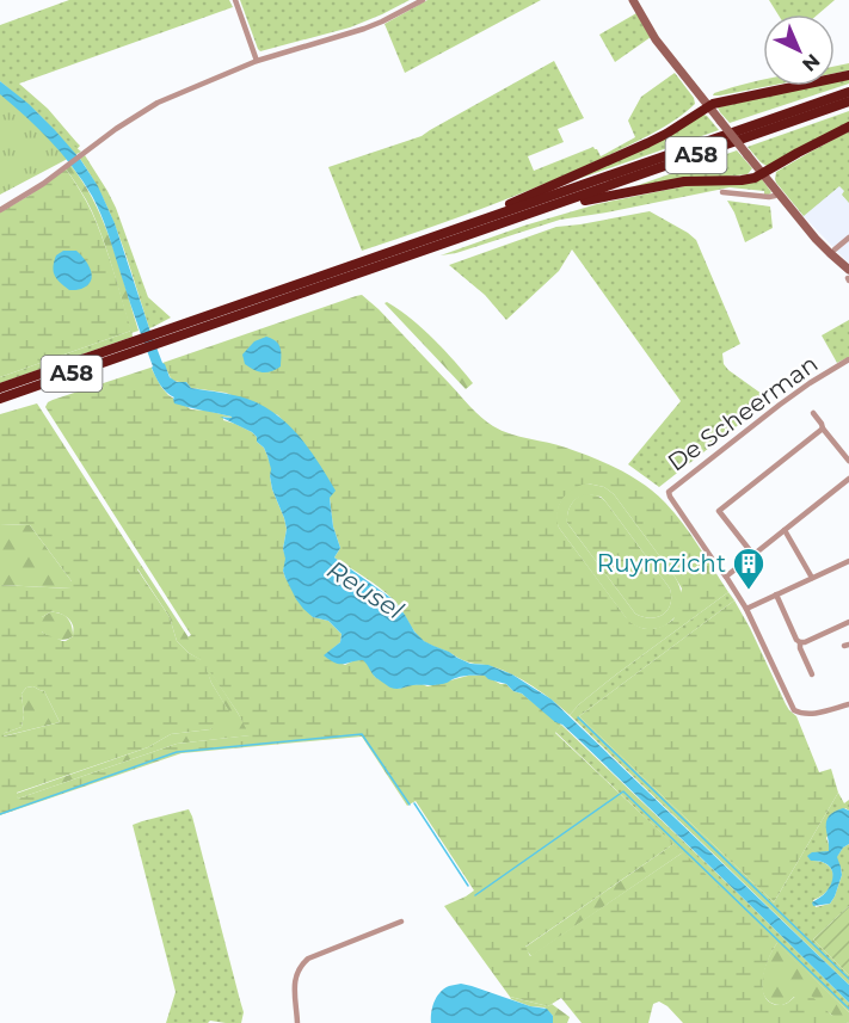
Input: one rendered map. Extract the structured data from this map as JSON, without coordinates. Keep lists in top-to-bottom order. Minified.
{"streets":{"highway":["A58"],"street":["De Scheerman"]},"water":["Reusel"],"places":{"building":["Ruymzicht"]},"north":"bottom right"}
